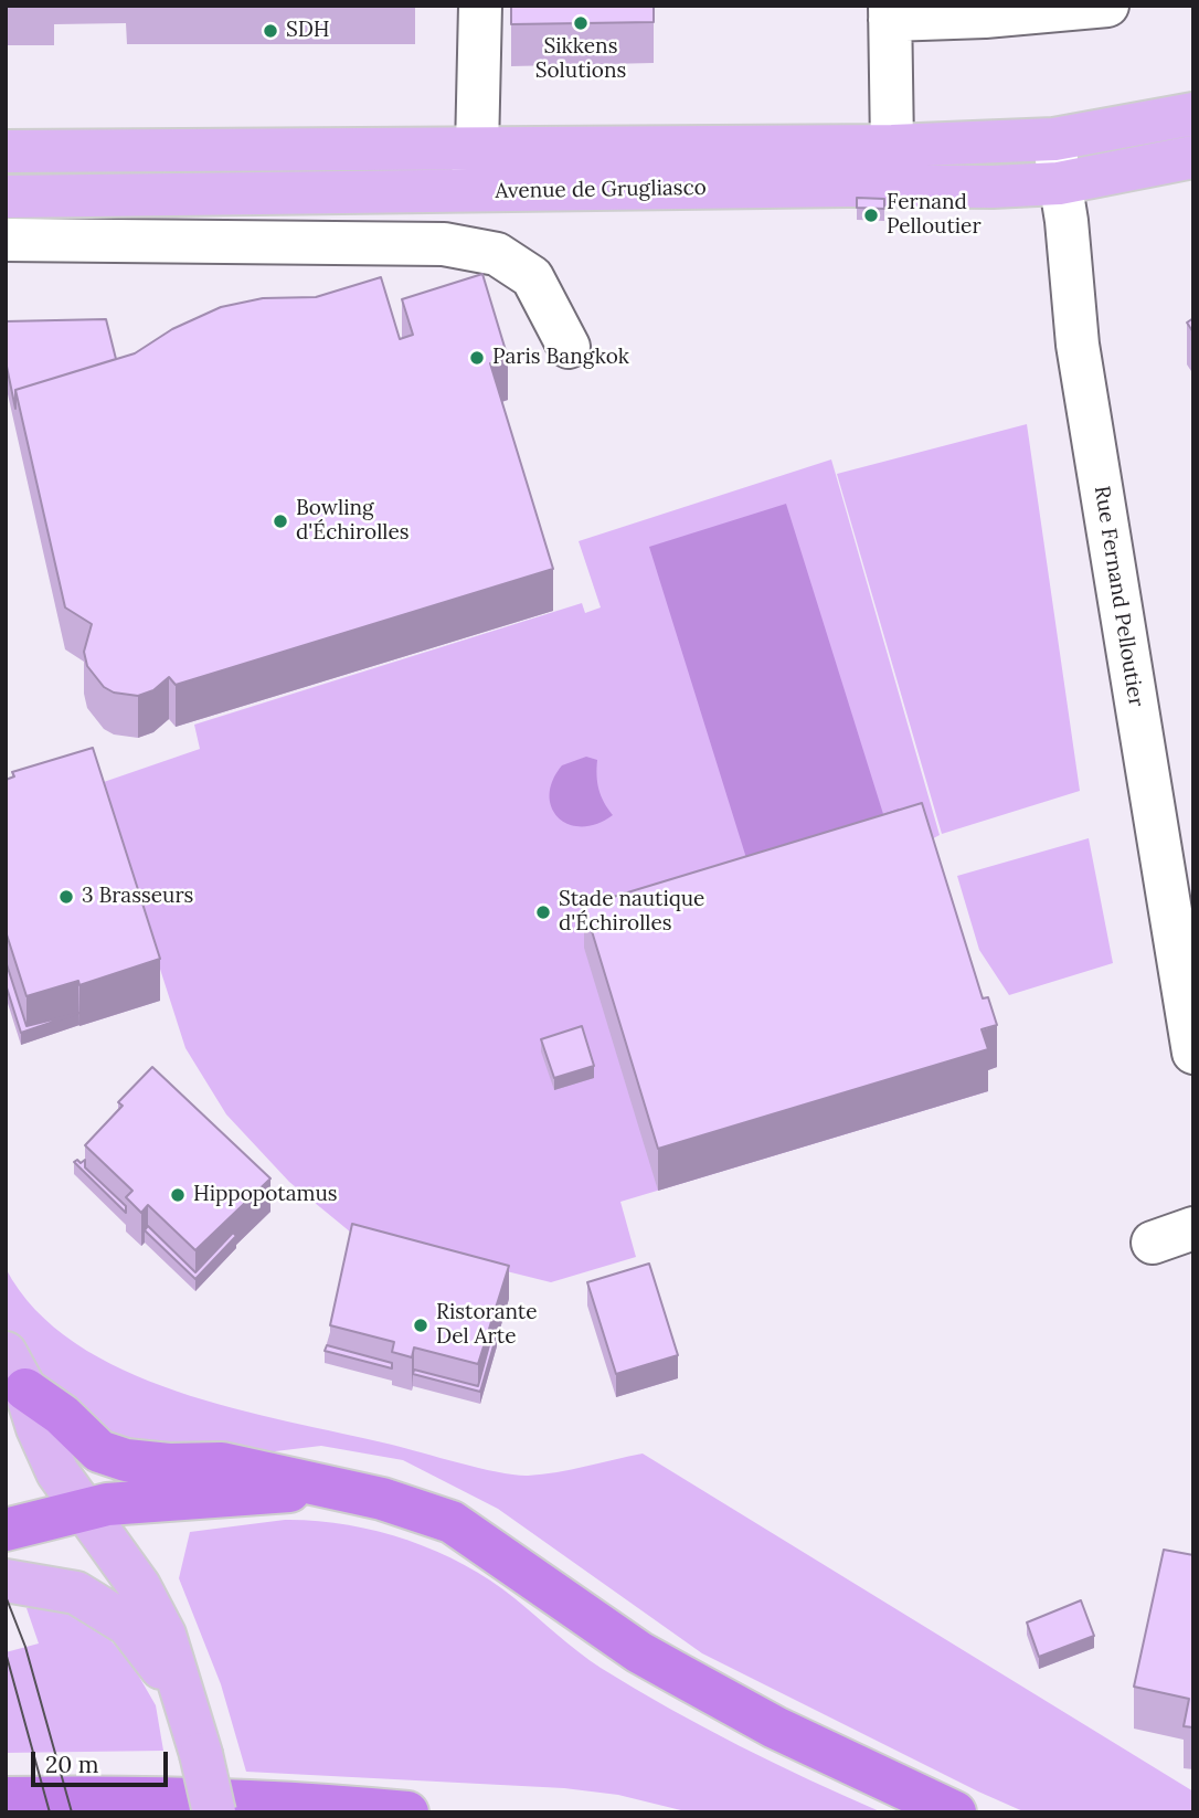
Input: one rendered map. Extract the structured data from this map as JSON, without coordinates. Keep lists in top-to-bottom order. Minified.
{"streets":{"main road":["Avenue de Grugliasco"],"street":["Rue Fernand Pelloutier"]},"crossings":[["Avenue de Grugliasco","Rue Fernand Pelloutier"]],"places":["Sikkens Solutions","SDH","Fernand Pelloutier","Paris Bangkok","Bowling d'Échirolles","3 Brasseurs","Stade nautique d'Échirolles","Hippopotamus","Ristorante Del Arte"],"scale_bar":"20 m"}
